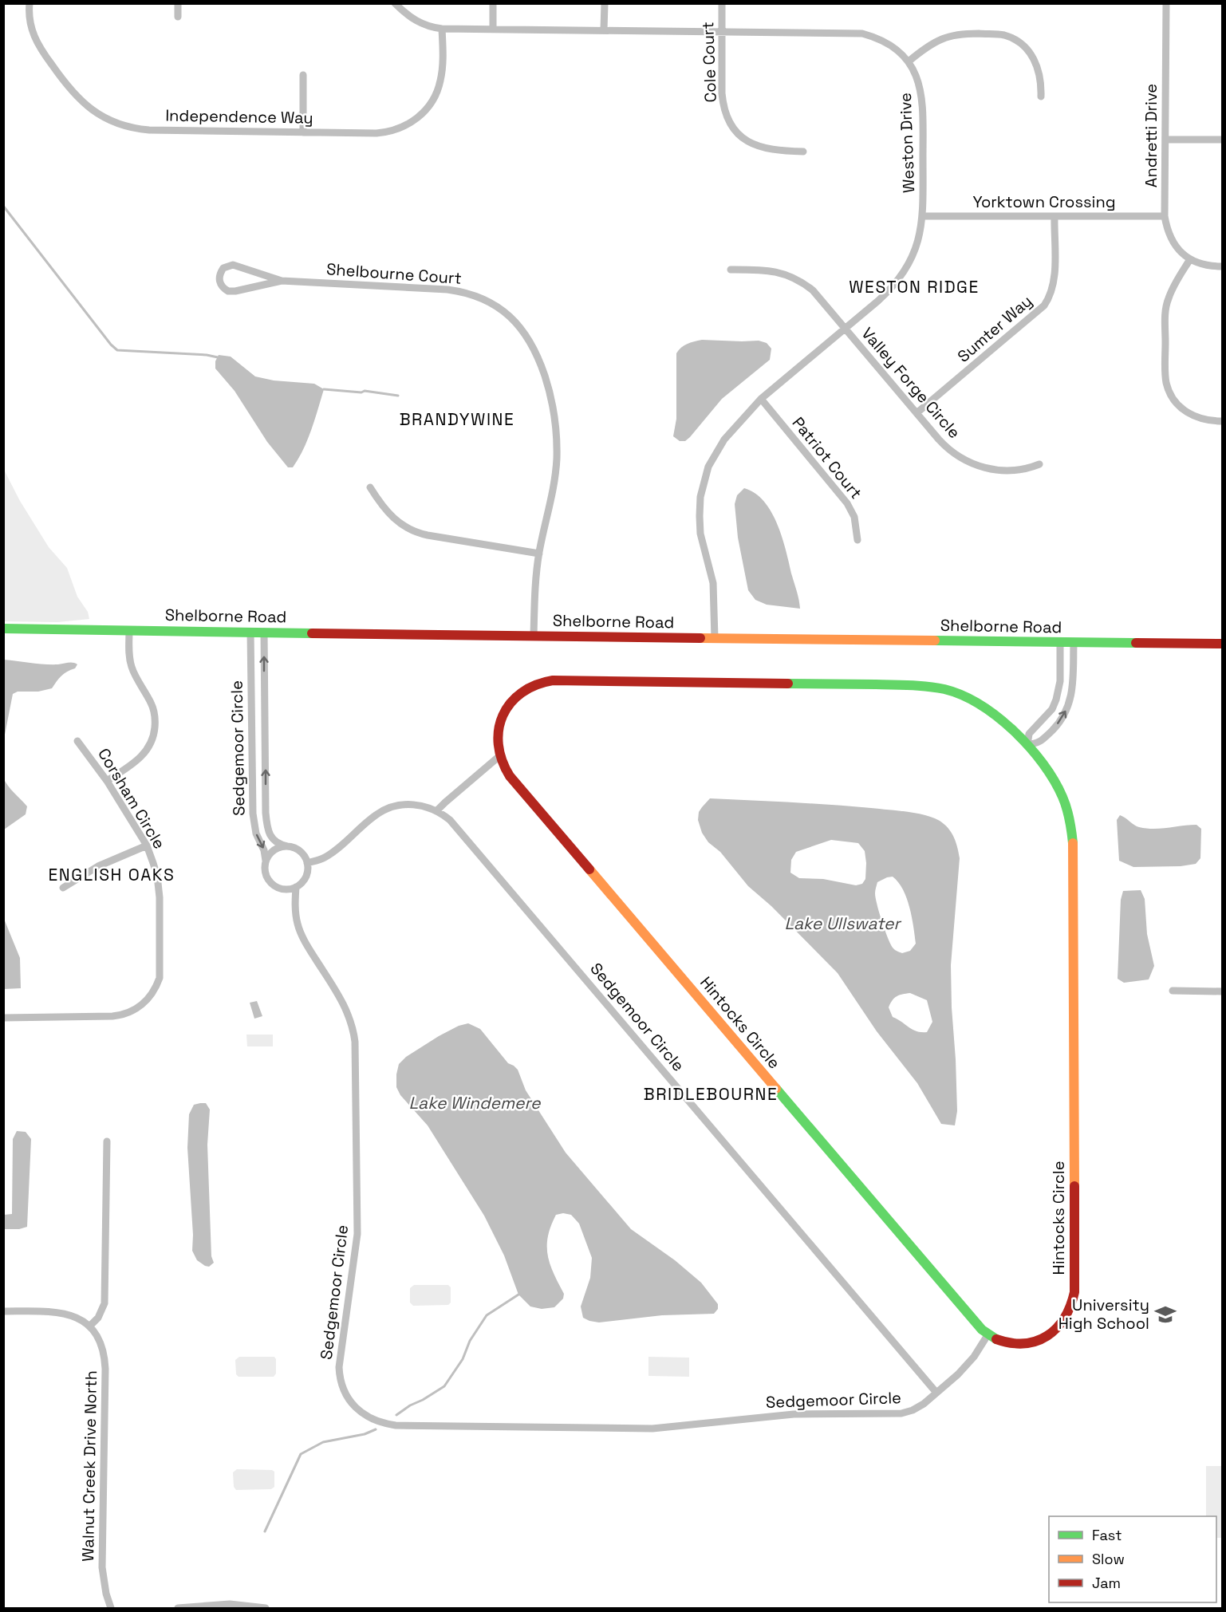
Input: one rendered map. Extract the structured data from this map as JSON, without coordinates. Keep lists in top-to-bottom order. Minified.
{"streets":{"street":["Cole Court","Independence Way","Andretti Drive","Weston Drive","Yorktown Crossing","Shelbourne Court","Sumter Way","Valley Forge Circle","Patriot Court","Shelborne Road","Sedgemoor Circle","Corsham Circle","Hintocks Circle","Walnut Creek Drive North"]},"crossings":[["Cole Court","Weston Drive"],["Independence Way","Weston Drive"],["Andretti Drive","Yorktown Crossing"],["Weston Drive","Yorktown Crossing"],["Weston Drive","Valley Forge Circle"],["Weston Drive","Patriot Court"],["Weston Drive","Shelborne Road"],["Yorktown Crossing","Sumter Way"],["Shelbourne Court","Shelborne Road"],["Sumter Way","Valley Forge Circle"],["Shelborne Road","Sedgemoor Circle"]],"districts":["WESTON RIDGE","BRANDYWINE","ENGLISH OAKS","BRIDLEBOURNE"],"water":["Lake Ullswater","Lake Windemere"],"places":{"school or university":["University High School"]},"legend":["Fast","Slow","Jam"]}
